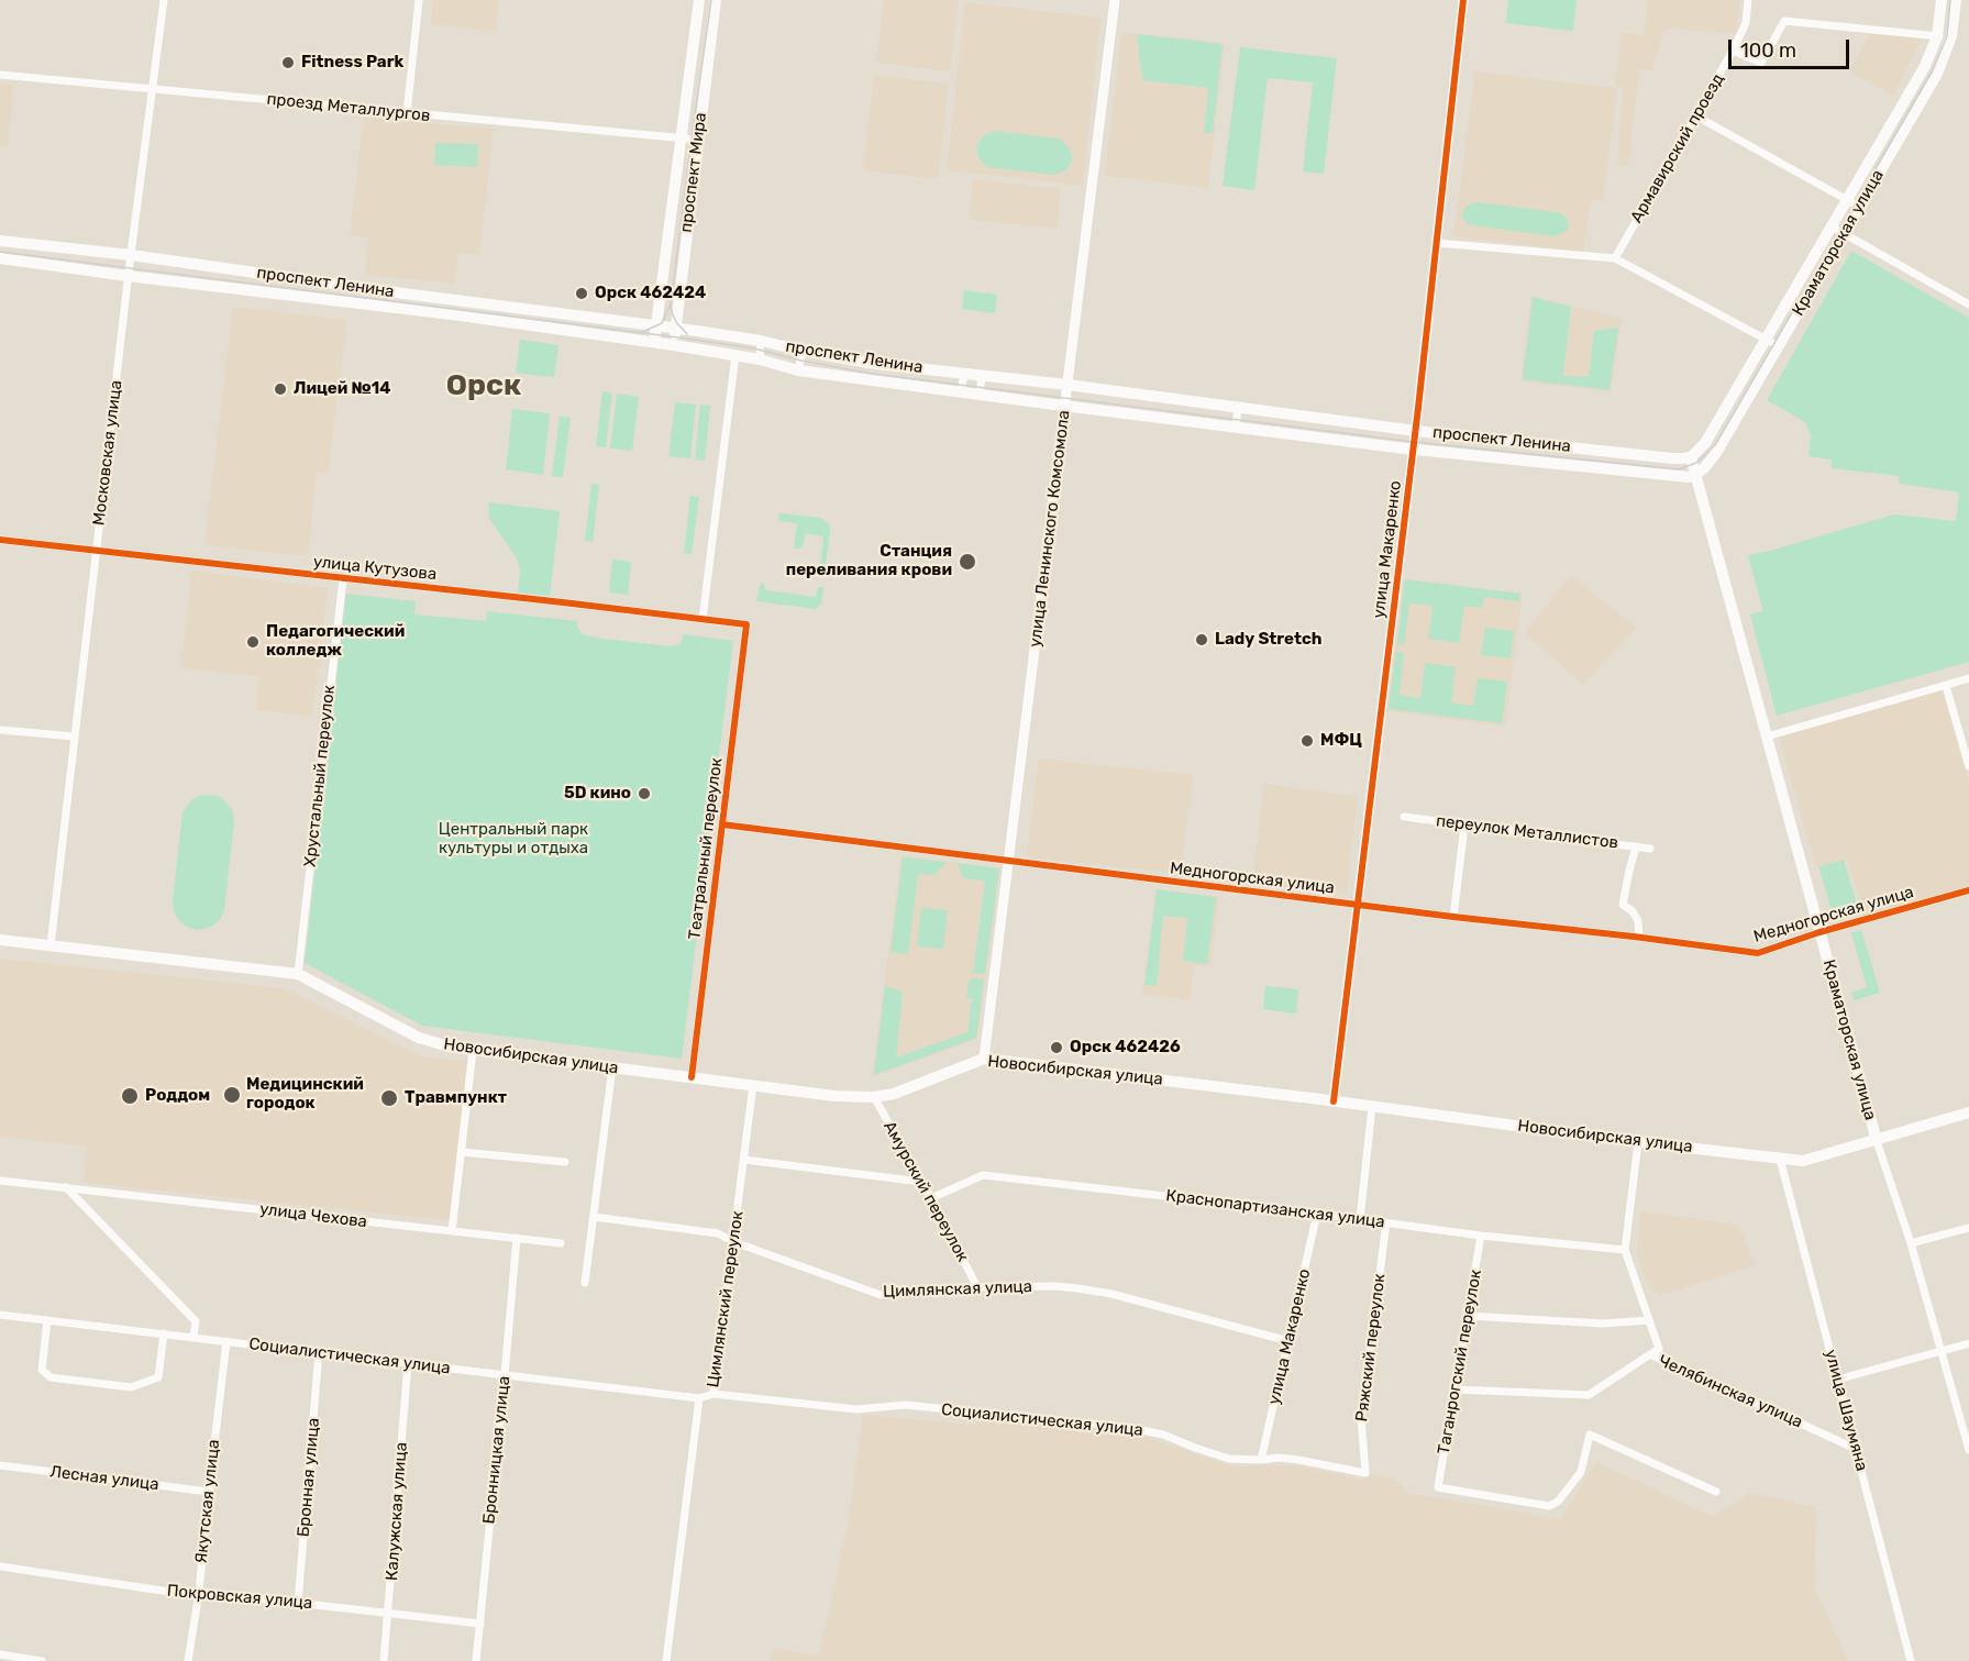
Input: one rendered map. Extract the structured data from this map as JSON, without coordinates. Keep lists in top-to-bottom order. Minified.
{"streets":{"main road":["проспект Мира","Краматорская улица","проспект Ленина","Новосибирская улица"],"street":["проезд Металлургов","Армавирский проезд","Московская улица","улица Ленинского Комсомола","улица Макаренко","улица Кутузова","Хрустальный переулок","переулок Металлистов","Театральный переулок","Медногорская улица","Амурский переулок","Краснопартизанская улица","улица Чехова","Цимлянская улица","Цимлянский переулок","Ряжский переулок","Социалистическая улица","Таганрогский переулок","Челябинская улица","улица Шаумяна","Бронницкая улица","Бронная улица","Лесная улица","Якутская улица","Калужская улица","Покровская улица"]},"crossings":[["проезд Металлургов","проспект Мира"],["проезд Металлургов","Московская улица"],["проспект Мира","проспект Ленина"],["Краматорская улица","проспект Ленина"],["Краматорская улица","Медногорская улица"],["Краматорская улица","Новосибирская улица"],["проспект Ленина","Московская улица"],["проспект Ленина","улица Ленинского Комсомола"],["проспект Ленина","улица Макаренко"],["Московская улица","улица Кутузова"],["Московская улица","Новосибирская улица"],["улица Ленинского Комсомола","Медногорская улица"],["улица Ленинского Комсомола","Новосибирская улица"],["улица Макаренко","Медногорская улица"],["улица Макаренко","Новосибирская улица"],["улица Макаренко","Краснопартизанская улица"],["улица Макаренко","Цимлянская улица"],["улица Макаренко","Социалистическая улица"],["улица Кутузова","Хрустальный переулок"],["улица Кутузова","Театральный переулок"],["Хрустальный переулок","Новосибирская улица"],["Театральный переулок","Медногорская улица"],["Театральный переулок","Новосибирская улица"],["Новосибирская улица","Амурский переулок"],["Новосибирская улица","Цимлянский переулок"],["Новосибирская улица","улица Шаумяна"],["Амурский переулок","Краснопартизанская улица"],["Амурский переулок","Цимлянская улица"],["Краснопартизанская улица","Ряжский переулок"],["Краснопартизанская улица","Таганрогский переулок"],["улица Чехова","Бронницкая улица"],["Цимлянская улица","Цимлянский переулок"],["Цимлянский переулок","Социалистическая улица"],["Ряжский переулок","Социалистическая улица"],["Социалистическая улица","Бронницкая улица"],["Социалистическая улица","Бронная улица"],["Социалистическая улица","Якутская улица"],["Социалистическая улица","Калужская улица"],["Таганрогский переулок","Челябинская улица"],["Челябинская улица","улица Шаумяна"],["Бронницкая улица","Покровская улица"],["Бронная улица","Покровская улица"],["Лесная улица","Якутская улица"],["Якутская улица","Покровская улица"],["Калужская улица","Покровская улица"]],"districts":["Орск"],"parks":["Центральный парк культуры и отдыха"],"places":["Fitness Park","Орск 462424","Лицей №14","Станция переливания крови","Lady Stretch","Педагогический колледж","МФЦ","5D кино","Орск 462426","Медицинский городок","Роддом","Травмпункт"],"scale_bar":"100 m"}
